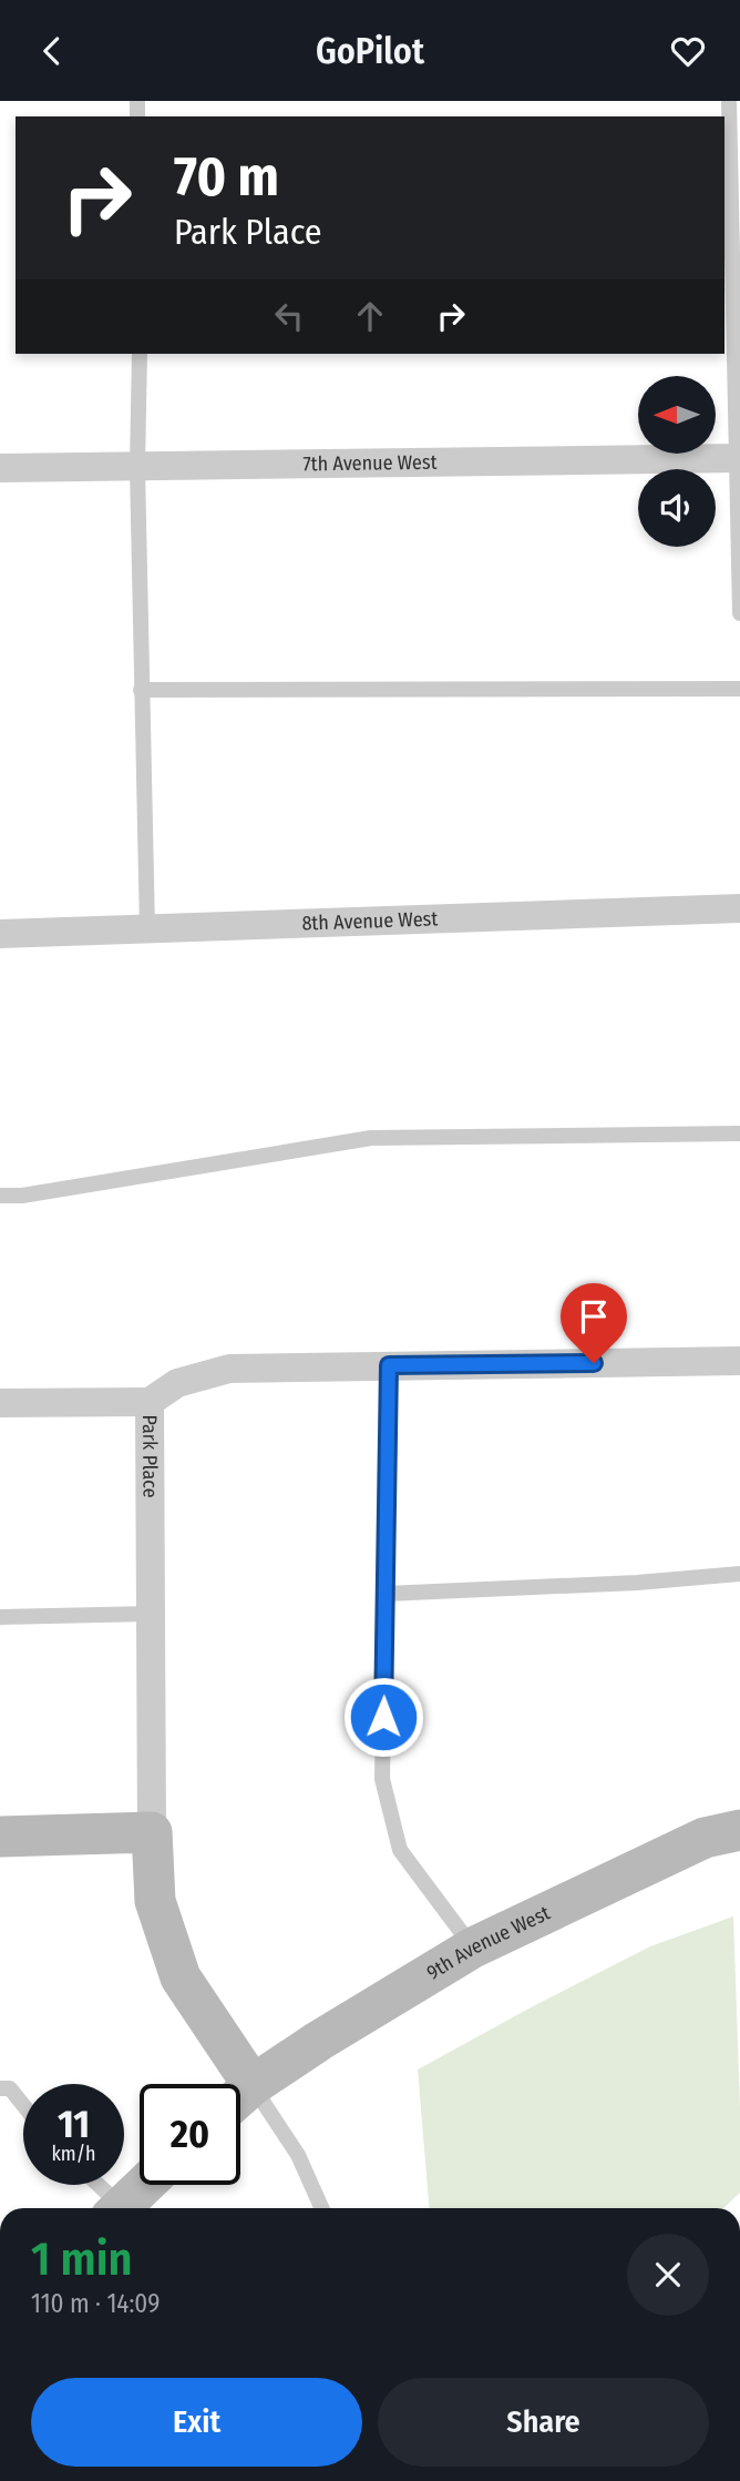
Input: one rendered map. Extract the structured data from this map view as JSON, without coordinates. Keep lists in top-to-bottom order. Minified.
{"streets":{"street":["7th Avenue West","8th Avenue West","Park Place","9th Avenue West"]},"crossings":[["Park Place","9th Avenue West"]],"north":"left","page":{"header":"GoPilot","turn":["70 m","Park Place"],"speed":"11 km/h","limit":"20","heading":["1 min","110 m · 14:09"],"buttons":["Exit","Share"]}}
